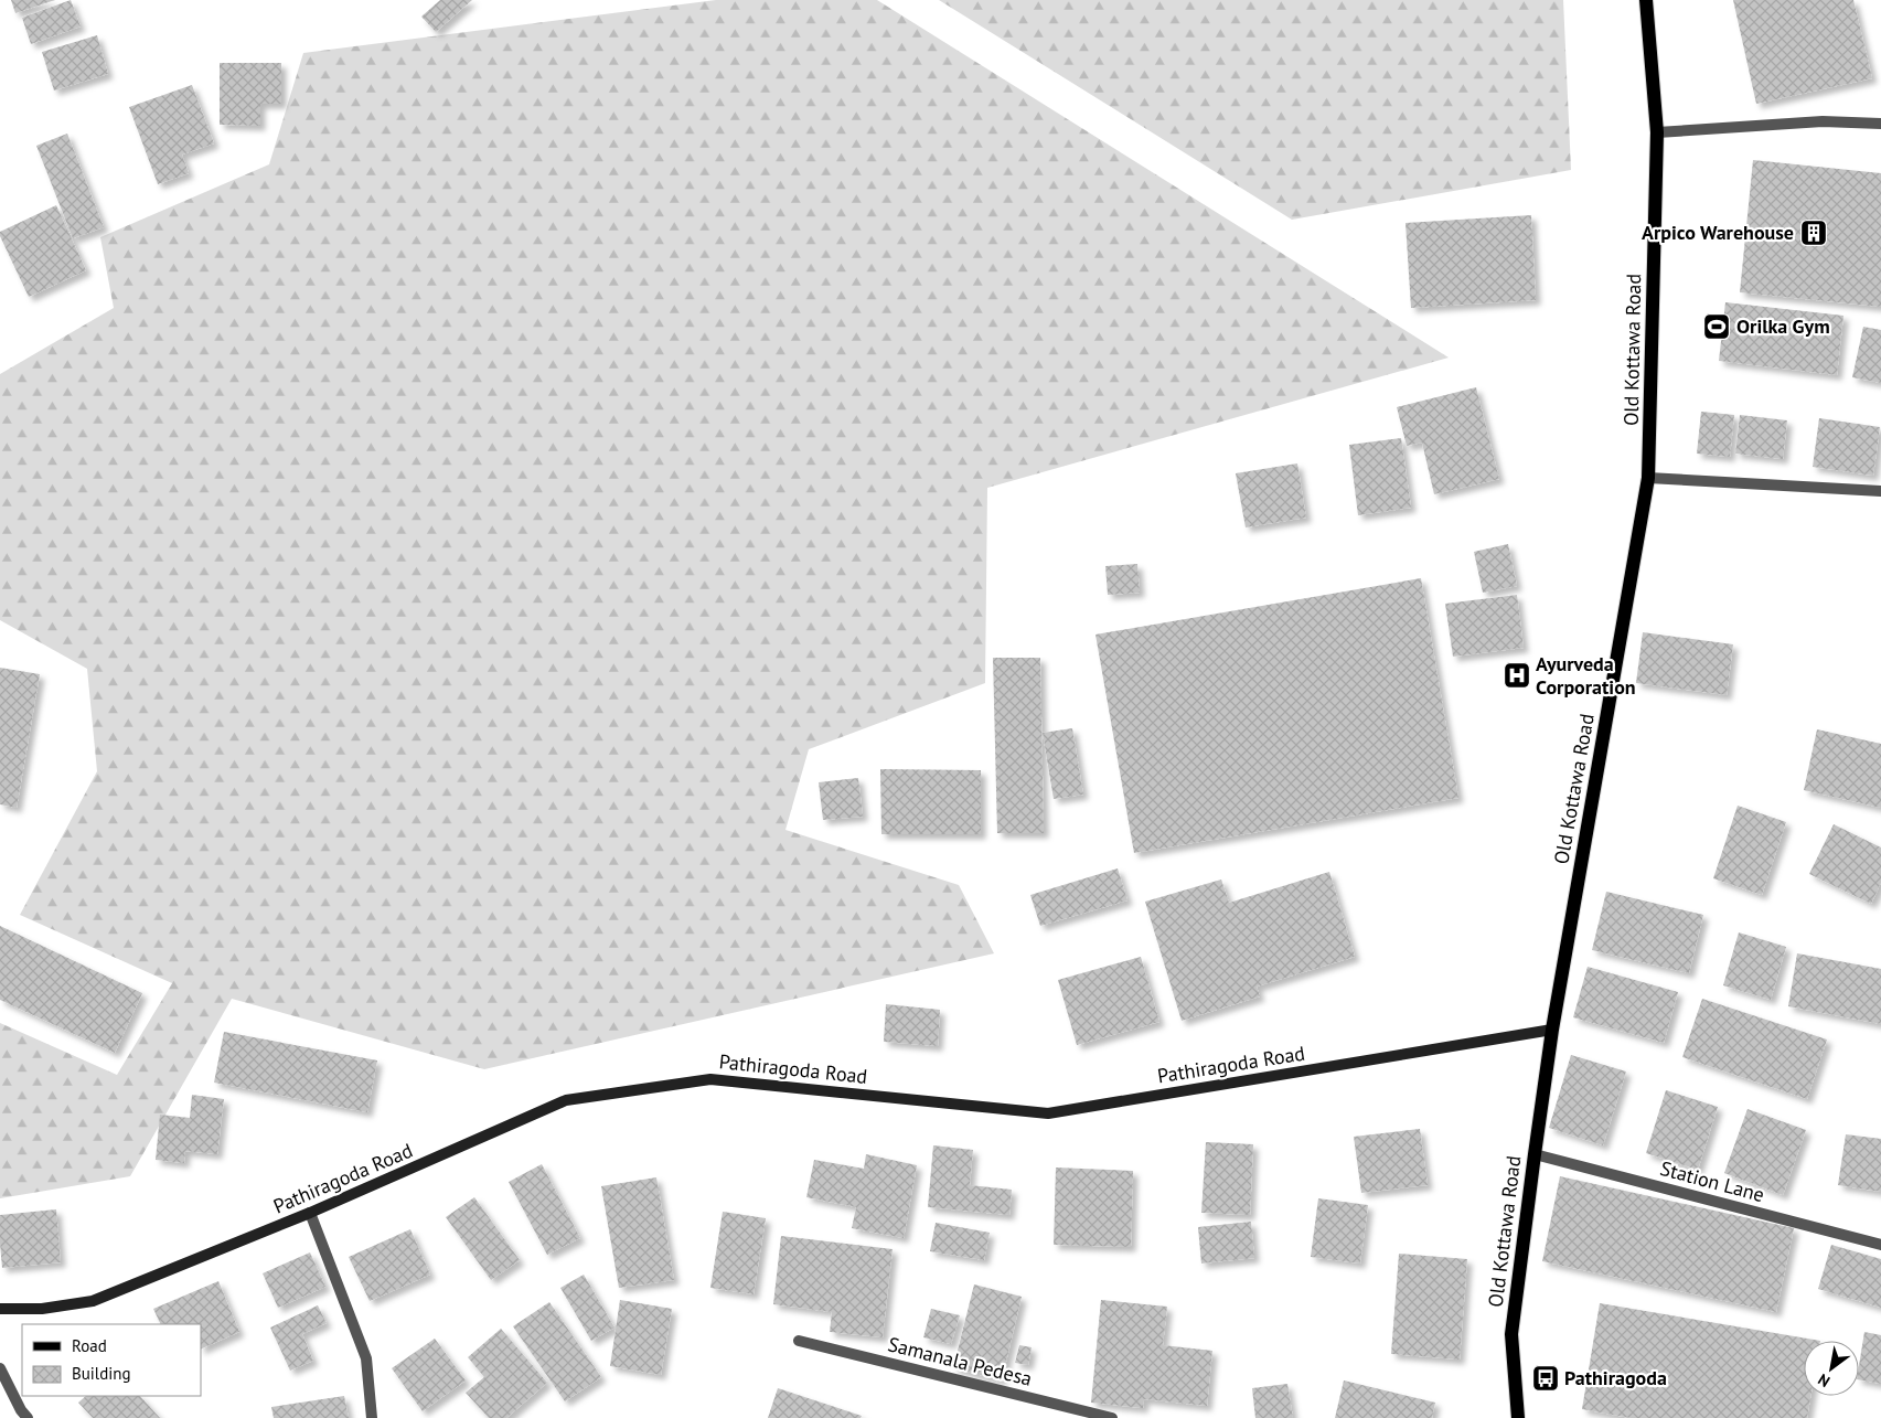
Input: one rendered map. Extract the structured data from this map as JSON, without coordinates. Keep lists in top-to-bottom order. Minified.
{"streets":{"main road":["Old Kottawa Road"],"street":["Pathiragoda Road","Station Lane","Samanala Pedesa"]},"crossings":[["Old Kottawa Road","Pathiragoda Road"],["Old Kottawa Road","Station Lane"]],"places":{"building":["Arpico Warehouse"],"sports":["Orilka Gym"],"hospital":["Ayurveda Corporation"],"bus stop":["Pathiragoda"]},"legend":["Road","Building"],"north":"bottom left"}
